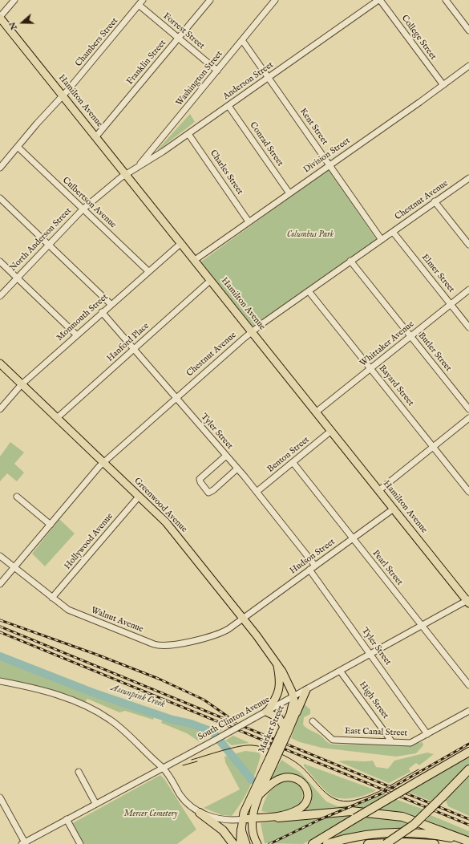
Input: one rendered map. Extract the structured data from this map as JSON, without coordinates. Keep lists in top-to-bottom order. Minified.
{"streets":{"main road":["Hamilton Avenue","Greenwood Avenue","Market Street"],"street":["Forrest Street","College Street","Chambers Street","Franklin Street","Washington Street","Anderson Street","Kent Street","Conrad Street","Division Street","Charles Street","Chestnut Avenue","Culbertson Avenue","North Anderson Street","Elmer Street","Monmouth Street","Hanford Place","Whittaker Avenue","Butler Street","Bayard Street","Tyler Street","Benton Street","Hollywood Avenue","Hudson Street","Pearl Street","Walnut Avenue","High Street","South Clinton Avenue","East Canal Street"]},"crossings":[["Forrest Street","Chambers Street"],["Forrest Street","Franklin Street"],["Forrest Street","Washington Street"],["College Street","Anderson Street"],["College Street","Division Street"],["Chambers Street","Hamilton Avenue"],["Chambers Street","Culbertson Avenue"],["Franklin Street","Hamilton Avenue"],["Washington Street","Anderson Street"],["Washington Street","Kent Street"],["Anderson Street","Hamilton Avenue"],["Anderson Street","Kent Street"],["Anderson Street","Conrad Street"],["Anderson Street","Charles Street"],["Anderson Street","North Anderson Street"],["Hamilton Avenue","Division Street"],["Hamilton Avenue","Chestnut Avenue"],["Hamilton Avenue","North Anderson Street"],["Hamilton Avenue","Monmouth Street"],["Hamilton Avenue","Hanford Place"],["Hamilton Avenue","Whittaker Avenue"],["Hamilton Avenue","Benton Street"],["Hamilton Avenue","Hudson Street"],["Hamilton Avenue","South Clinton Avenue"],["Kent Street","Division Street"],["Kent Street","Chestnut Avenue"],["Conrad Street","Division Street"],["Division Street","Charles Street"],["Chestnut Avenue","Elmer Street"],["Chestnut Avenue","Butler Street"],["Chestnut Avenue","Bayard Street"],["Chestnut Avenue","Tyler Street"],["Chestnut Avenue","Greenwood Avenue"],["Chestnut Avenue","Walnut Avenue"],["Culbertson Avenue","North Anderson Street"],["Culbertson Avenue","Monmouth Street"],["Elmer Street","Whittaker Avenue"],["Monmouth Street","Tyler Street"],["Monmouth Street","Greenwood Avenue"],["Hanford Place","Tyler Street"],["Hanford Place","Greenwood Avenue"],["Whittaker Avenue","Butler Street"],["Whittaker Avenue","Bayard Street"],["Tyler Street","Benton Street"],["Tyler Street","Hudson Street"],["Tyler Street","South Clinton Avenue"],["Tyler Street","East Canal Street"],["Benton Street","Pearl Street"],["Greenwood Avenue","Hollywood Avenue"],["Greenwood Avenue","Hudson Street"],["Greenwood Avenue","Walnut Avenue"],["Greenwood Avenue","South Clinton Avenue"],["Greenwood Avenue","Market Street"],["Hollywood Avenue","Walnut Avenue"],["Hudson Street","Pearl Street"],["Hudson Street","Walnut Avenue"],["Pearl Street","South Clinton Avenue"],["High Street","South Clinton Avenue"],["High Street","East Canal Street"],["South Clinton Avenue","Market Street"]],"water":["Assunpink Creek"],"parks":["Columbus Park","Mercer Cemetery"],"north":"left"}
